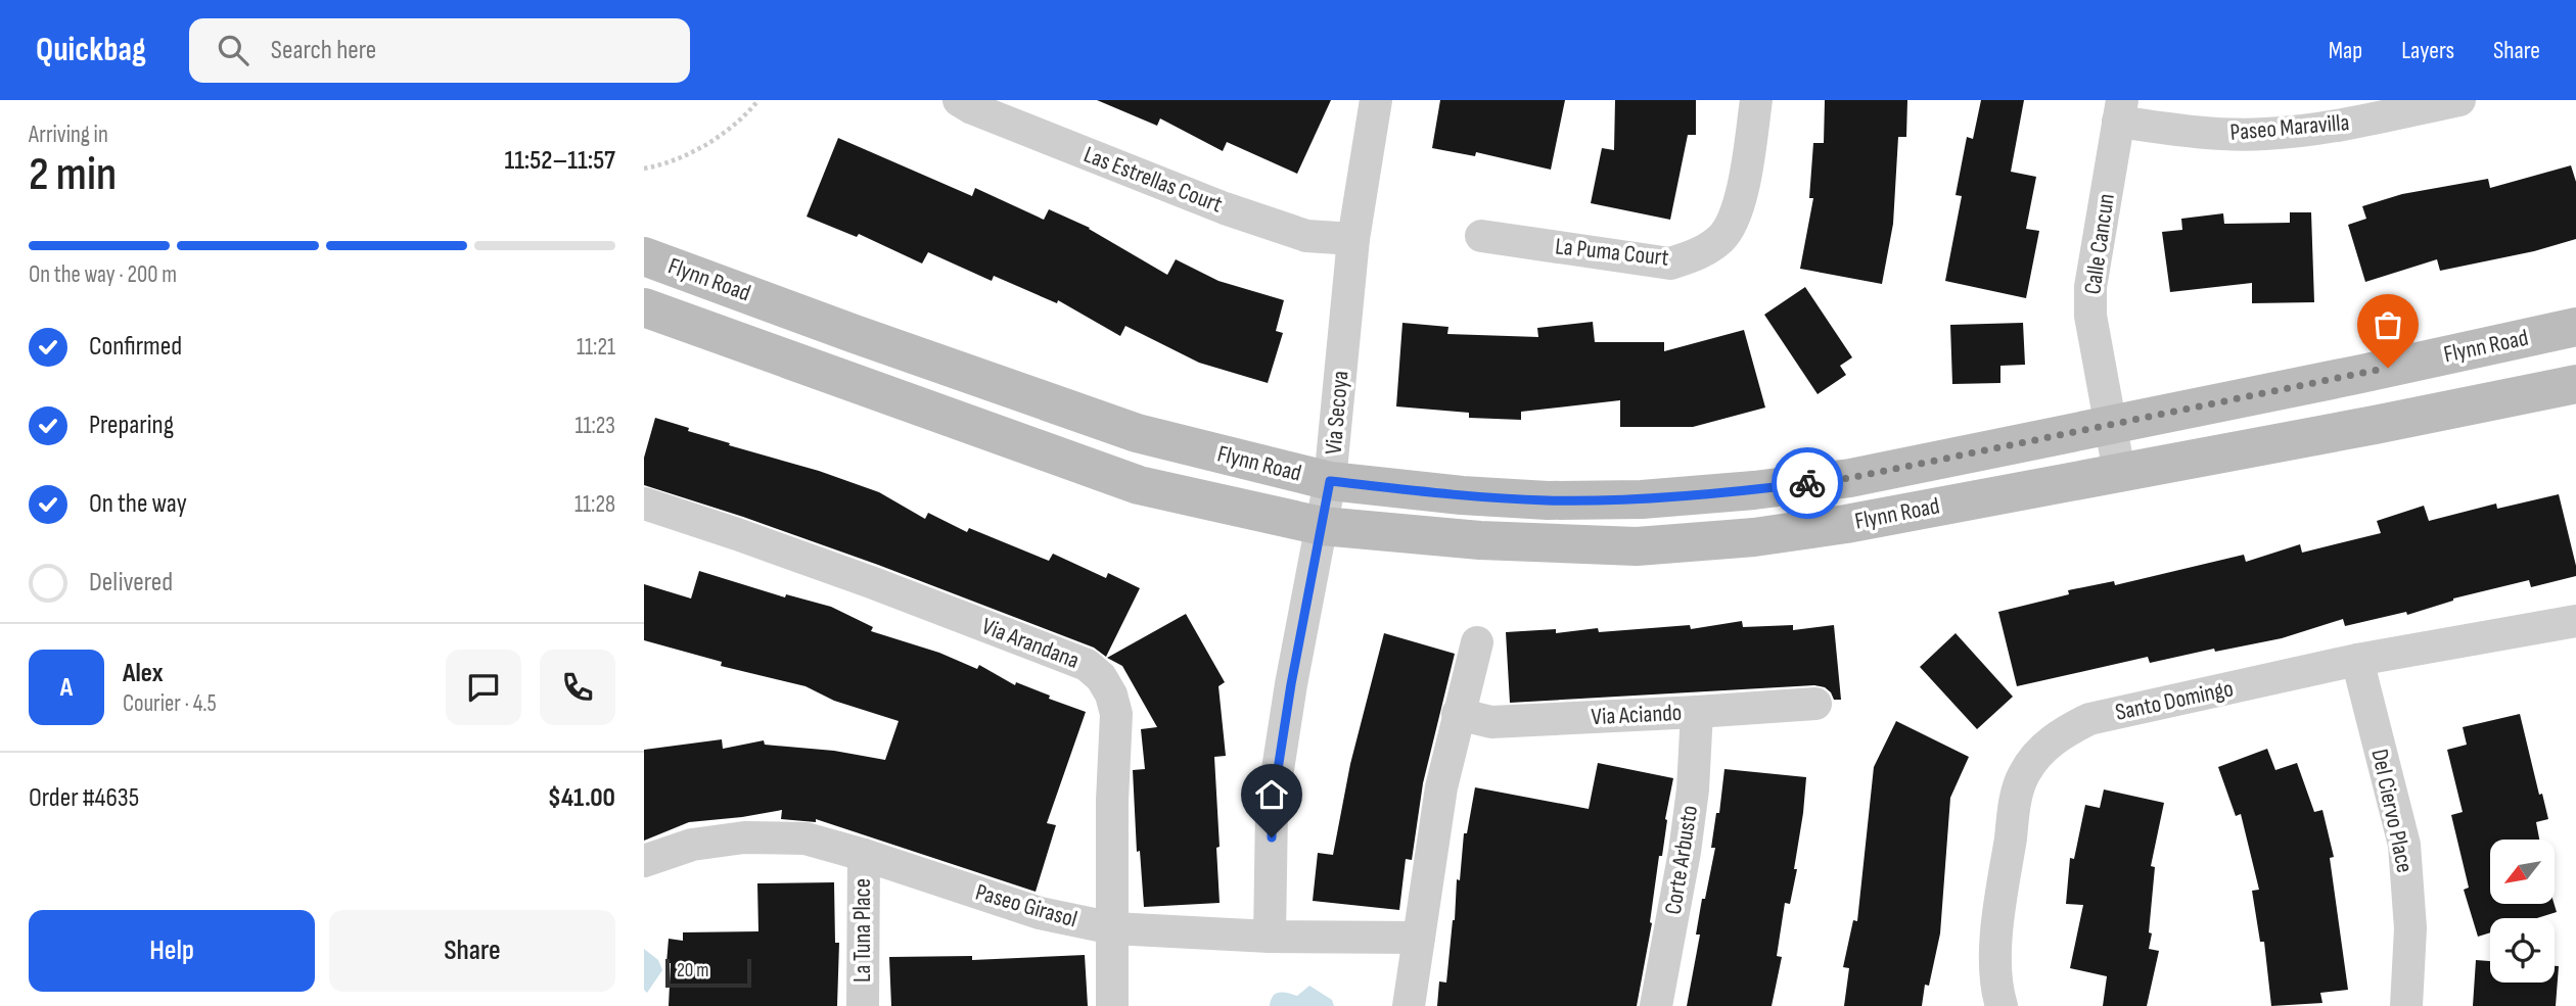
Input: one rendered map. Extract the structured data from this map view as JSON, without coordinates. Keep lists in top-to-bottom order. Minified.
{"streets":{"main road":["Flynn Road"],"street":["Paseo Maravilla","Las Estrellas Court","Calle Cancun","La Puma Court","Via Secoya","Via Arandana","Santo Domingo","Via Aciando","Del Ciervo Place","Corte Arbusto","Paseo Girasol","La Tuna Place"]},"crossings":[["Paseo Maravilla","Calle Cancun"],["Las Estrellas Court","Via Secoya"],["Calle Cancun","Flynn Road"],["Flynn Road","Via Secoya"],["Via Secoya","Paseo Girasol"],["Via Arandana","Paseo Girasol"],["Santo Domingo","Del Ciervo Place"],["Via Aciando","Corte Arbusto"],["Paseo Girasol","La Tuna Place"]],"scale_bar":"20 m","north":"bottom left","page":{"header":"Quickbag","search":"Search here","nav":["Map","Layers","Share"],"heading":["2 min","Arriving in","11:52–11:57"],"panel":["Alex","Courier · 4.5","Order #4635","$41.00"],"bar":"On the way · 200 m","list":[["Confirmed","11:21"],["Preparing","11:23"],["On the way","11:28"],"Delivered"],"round":"A","buttons":["Help","Share"],"scale":"20 m"}}
